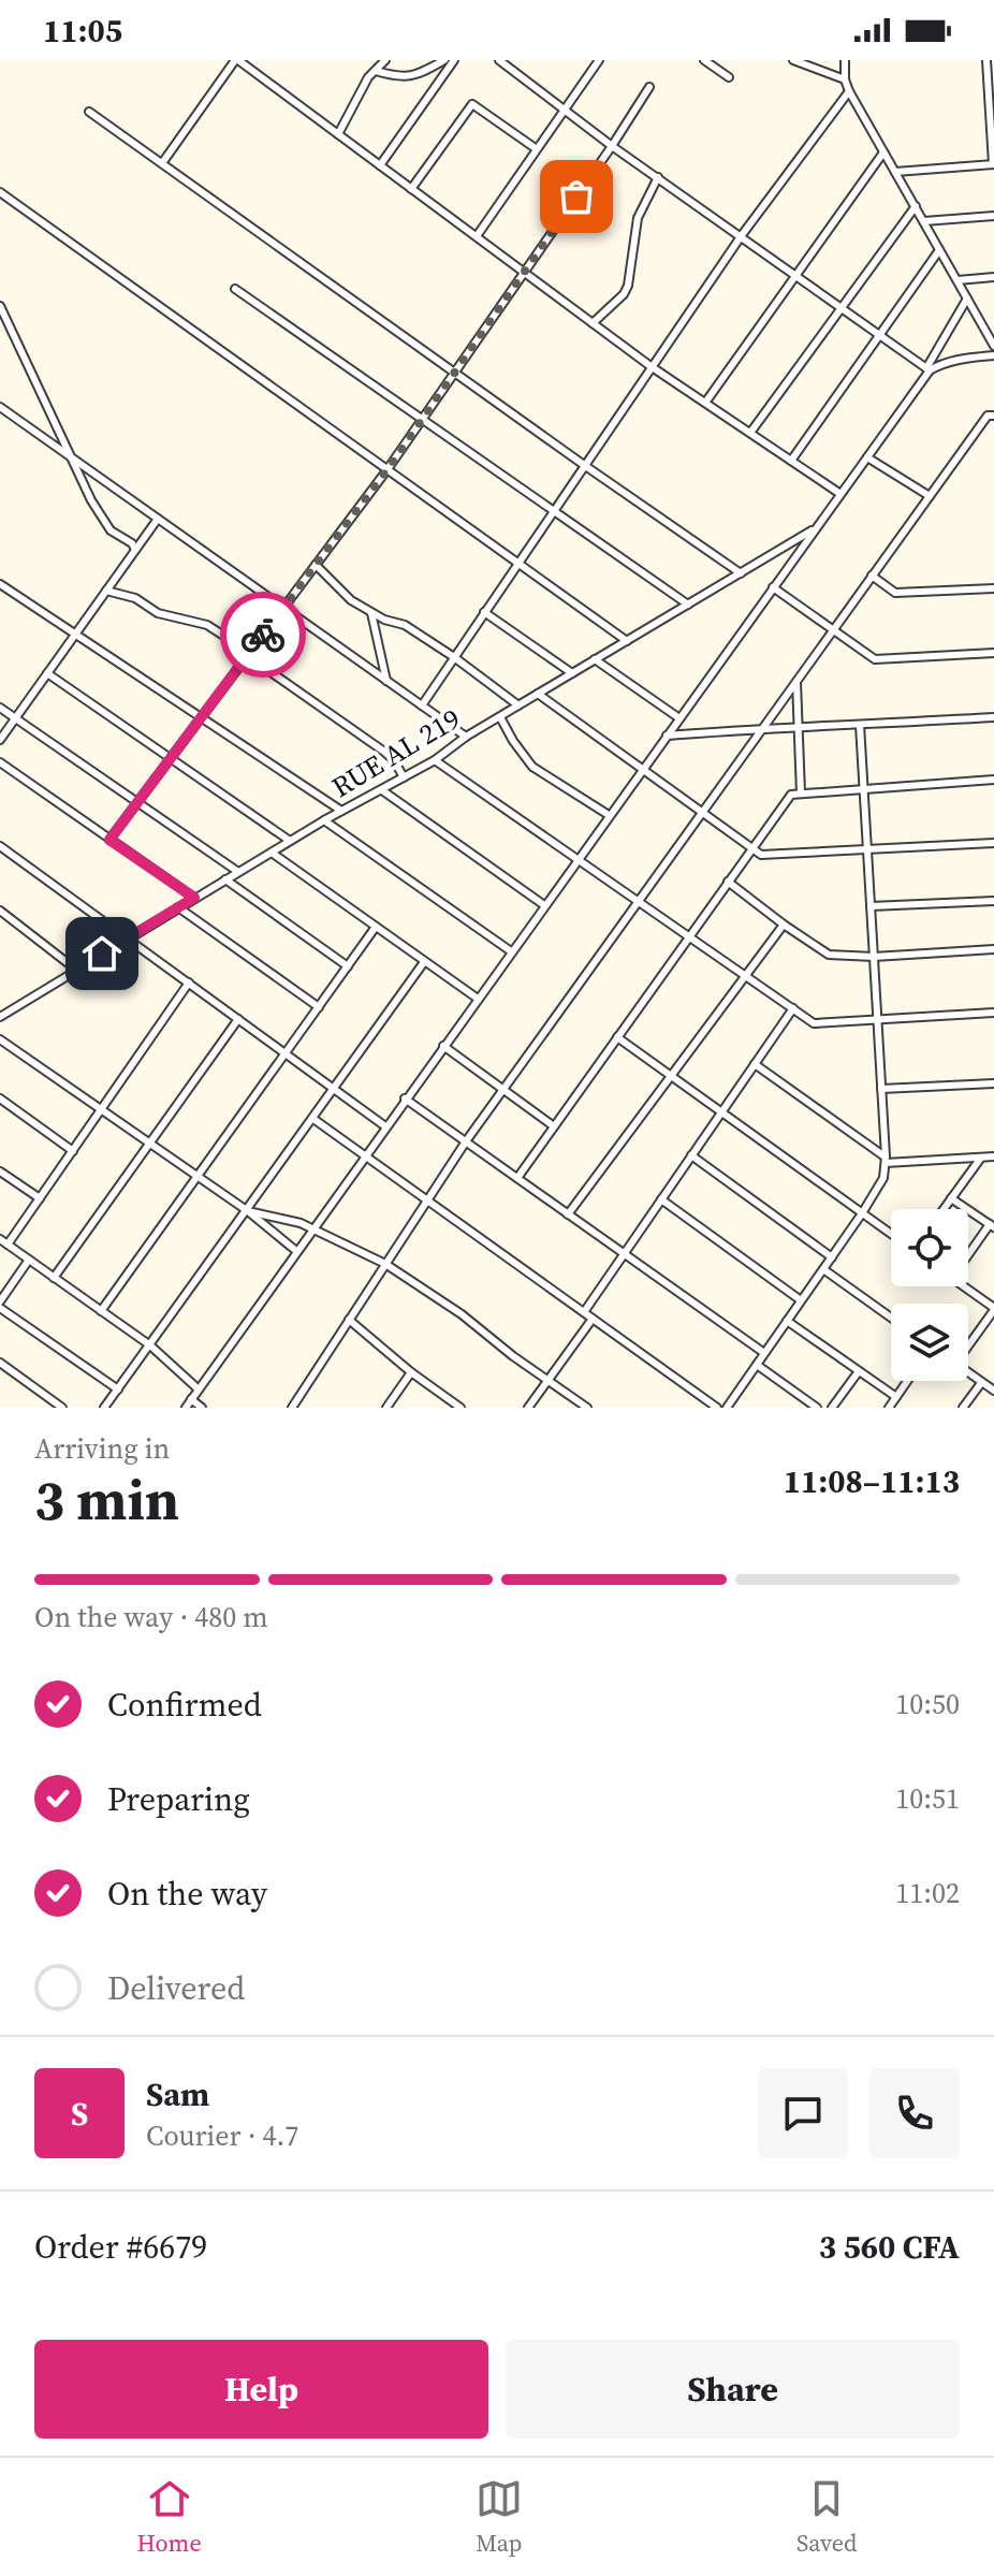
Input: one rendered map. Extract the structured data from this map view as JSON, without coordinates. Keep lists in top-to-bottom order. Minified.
{"streets":{"street":["RUE AL 219"]},"page":{"status":"11:05","heading":["3 min","Arriving in","11:08–11:13"],"panel":["Sam","Courier · 4.7","Order #6679","3 560 CFA"],"bar":"On the way · 480 m","list":[["Confirmed","10:50"],["Preparing","10:51"],["On the way","11:02"],"Delivered"],"round":"S","buttons":["Help","Share"],"tabs":["Home","Map","Saved"]}}
